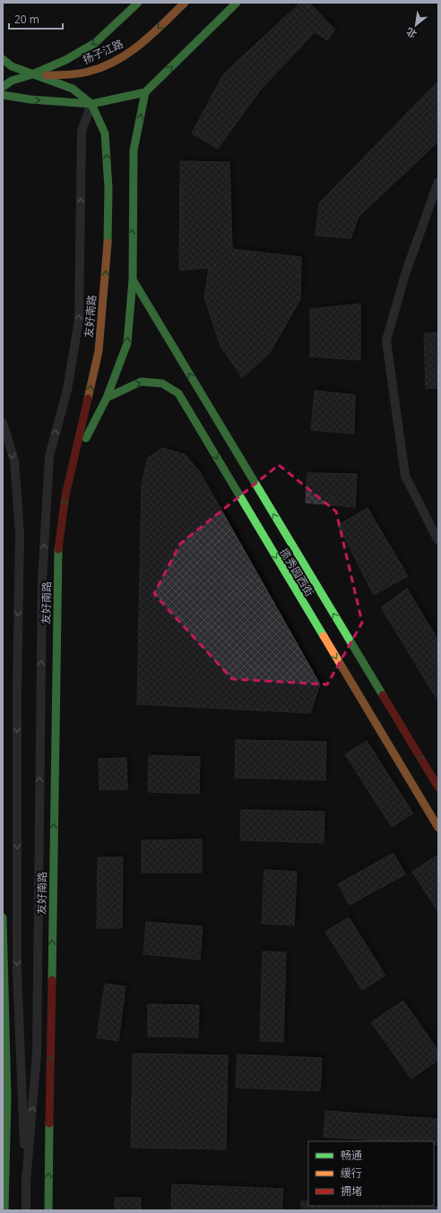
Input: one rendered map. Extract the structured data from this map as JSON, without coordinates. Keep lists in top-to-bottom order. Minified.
{"streets":{"main road":["扬子江路","友好南路","揽秀园西街"]},"crossings":[["扬子江路","友好南路"]],"legend":["畅通","缓行","拥堵"],"scale_bar":"20 m","north":"bottom left"}
